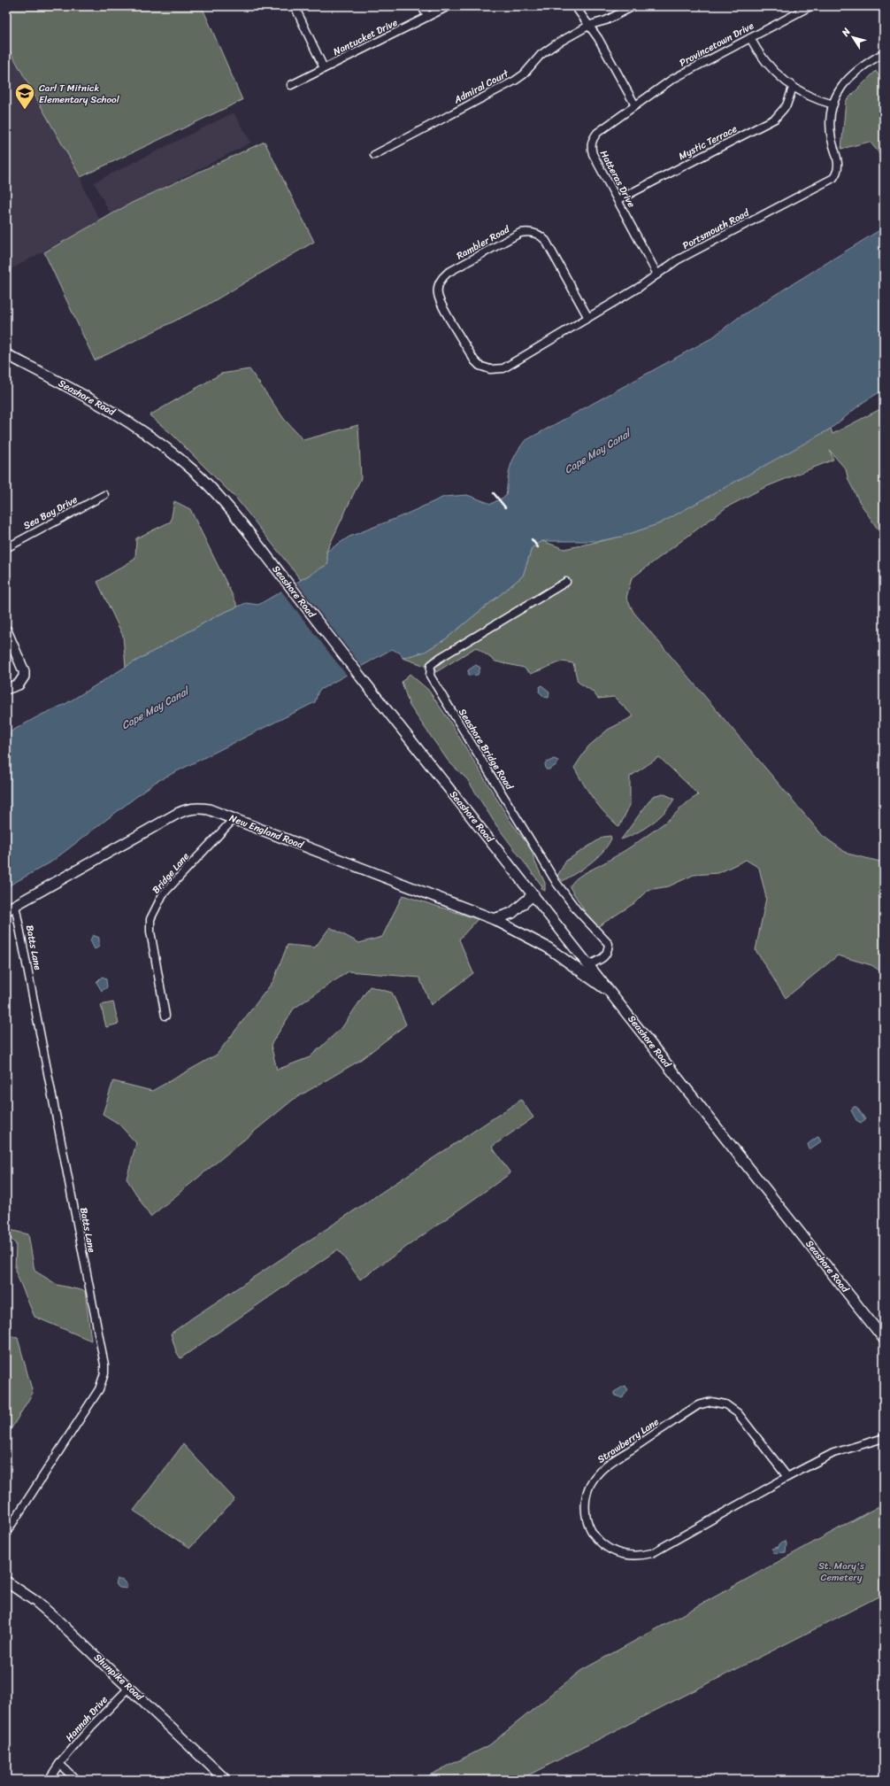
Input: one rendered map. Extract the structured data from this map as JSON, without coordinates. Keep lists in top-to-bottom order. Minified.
{"streets":{"main road":["Seashore Road","New England Road","Shunpike Road"],"street":["Nantucket Drive","Provincetown Drive","Admiral Court","Mystic Terrace","Hatteras Drive","Portsmouth Road","Rambler Road","Sea Bay Drive","Seashore Bridge Road","Bridge Lane","Batts Lane","Strawberry Lane","Hannah Drive"]},"crossings":[["Provincetown Drive","Hatteras Drive"],["Mystic Terrace","Hatteras Drive"],["Hatteras Drive","Portsmouth Road"],["Portsmouth Road","Rambler Road"],["Seashore Road","Seashore Bridge Road"],["Seashore Road","New England Road"],["New England Road","Bridge Lane"],["New England Road","Batts Lane"],["Shunpike Road","Hannah Drive"]],"water":["Cape May Canal"],"parks":["St. Mary's Cemetery"],"places":{"school or university":["Carl T Mitnick Elementary School"]},"north":"top left"}
